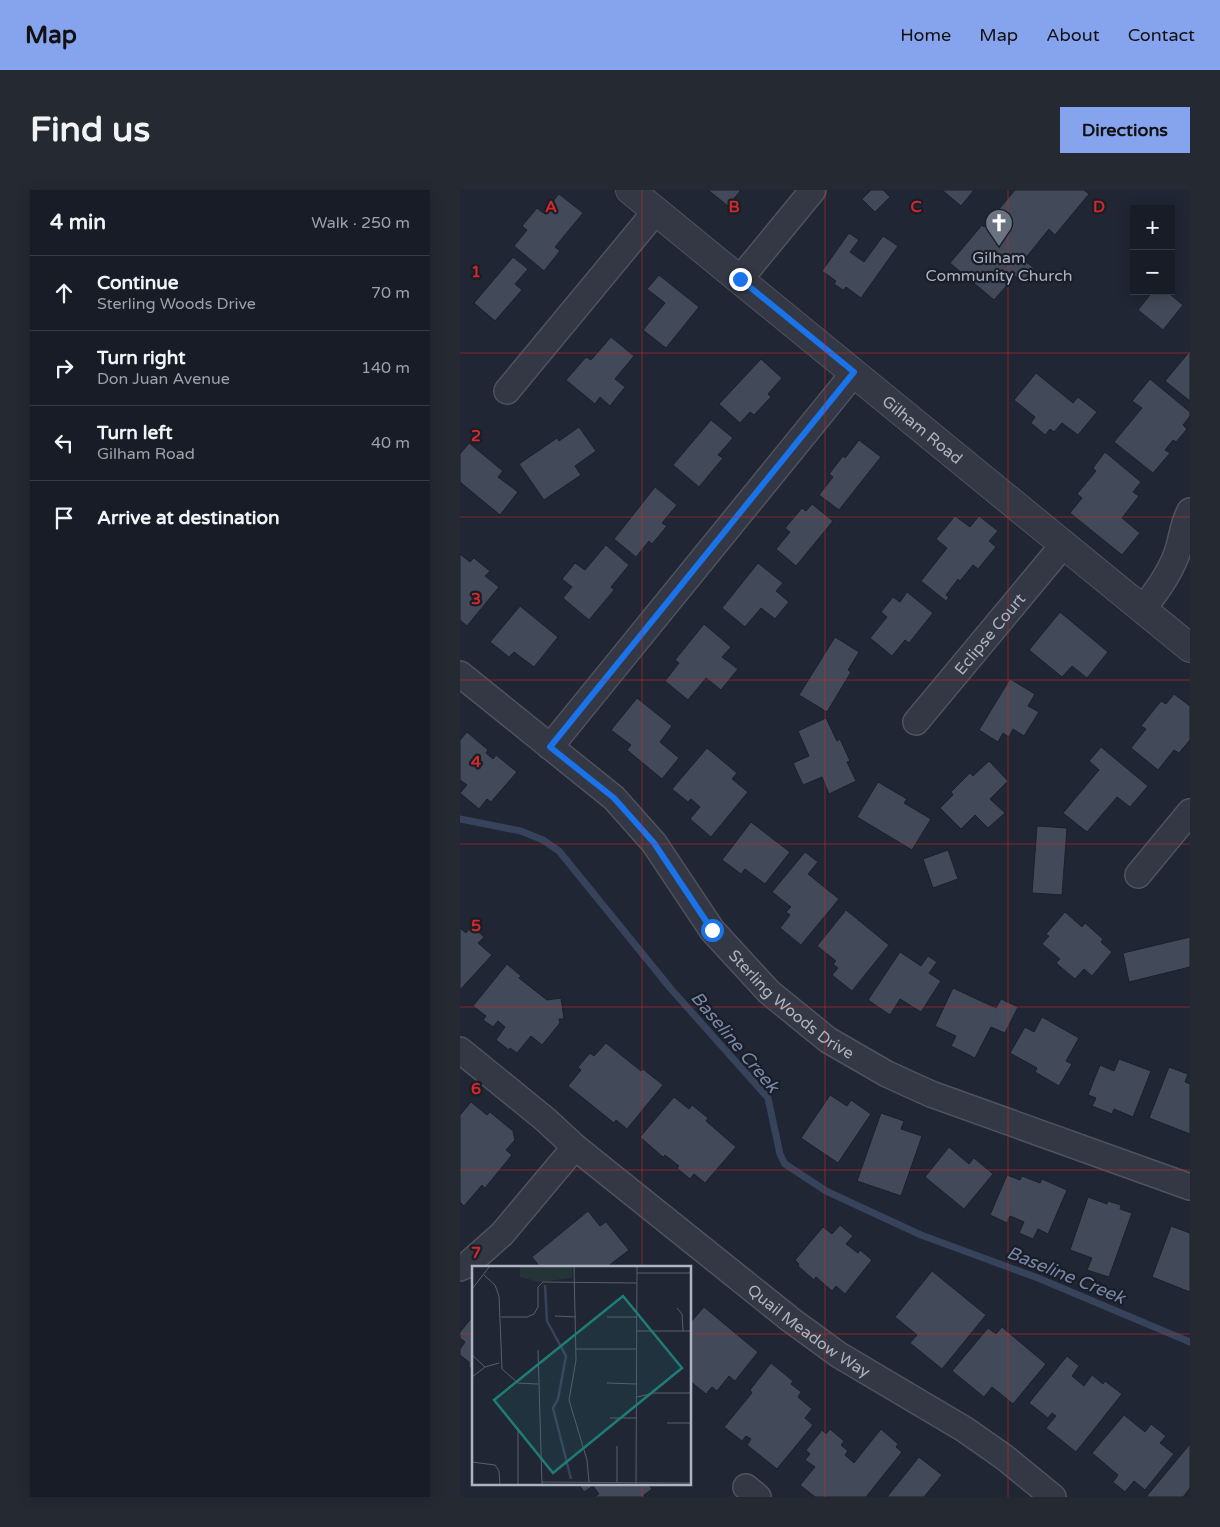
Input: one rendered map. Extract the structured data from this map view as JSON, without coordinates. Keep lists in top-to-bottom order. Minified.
{"streets":{"street":["Gilham Road","Eclipse Court","Sterling Woods Drive","Quail Meadow Way"]},"crossings":[["Gilham Road","Eclipse Court"]],"water":["Baseline Creek"],"places":{"church":["Gilham Community Church"]},"page":{"header":"Map","nav":["Home","Map","About","Contact"],"buttons":"Directions","title":"Find us","heading":["4 min","Walk · 250 m"],"map_buttons":["+","−"],"list":[["Continue","Sterling Woods Drive","70 m"],["Turn right","Don Juan Avenue","140 m"],["Turn left","Gilham Road","40 m"],"Arrive at destination"]},"grid":{"columns":["A","B","C","D"],"rows":["1","2","3","4","5","6","7"]}}
